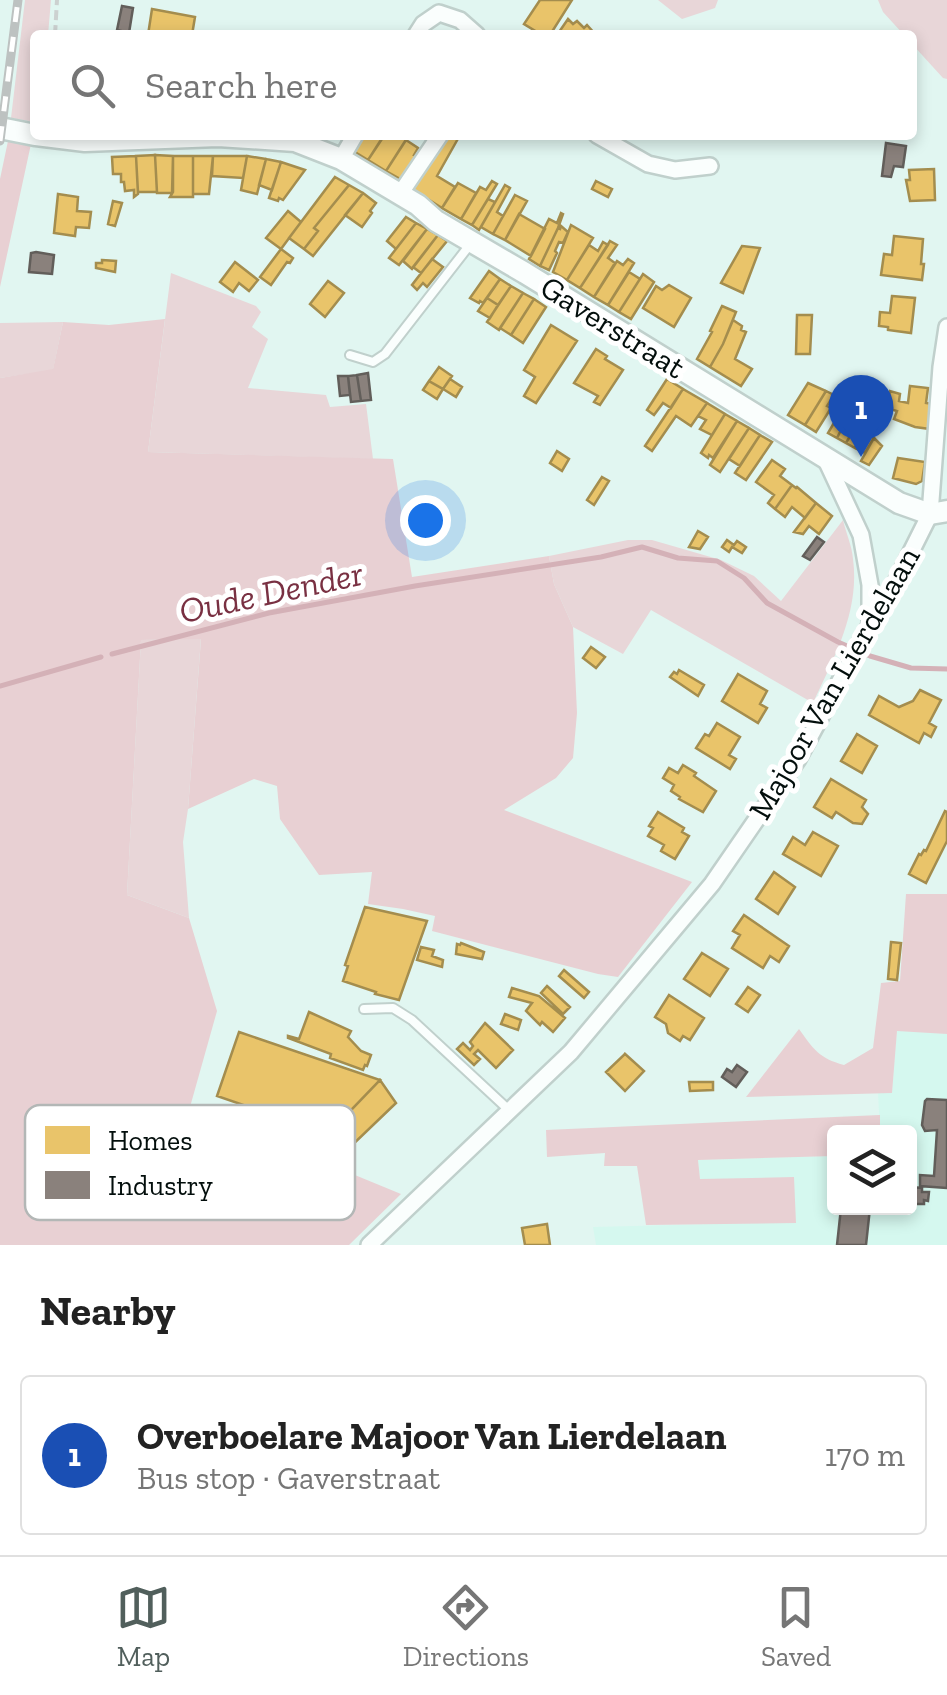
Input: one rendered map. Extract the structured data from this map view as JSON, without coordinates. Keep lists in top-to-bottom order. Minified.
{"streets":{"street":["Gaverstraat","Majoor Van Lierdelaan"]},"crossings":[["Gaverstraat","Majoor Van Lierdelaan"]],"water":["Oude Dender"],"legend":["Homes","Industry"],"page":{"search":"Search here","pins":"1","heading":"Nearby","list":[{"mark":"1","name":"Overboelare Majoor Van Lierdelaan","note":"Bus stop · Gaverstraat","value":"170 m"}],"nav":["Map","Directions","Saved"]}}
